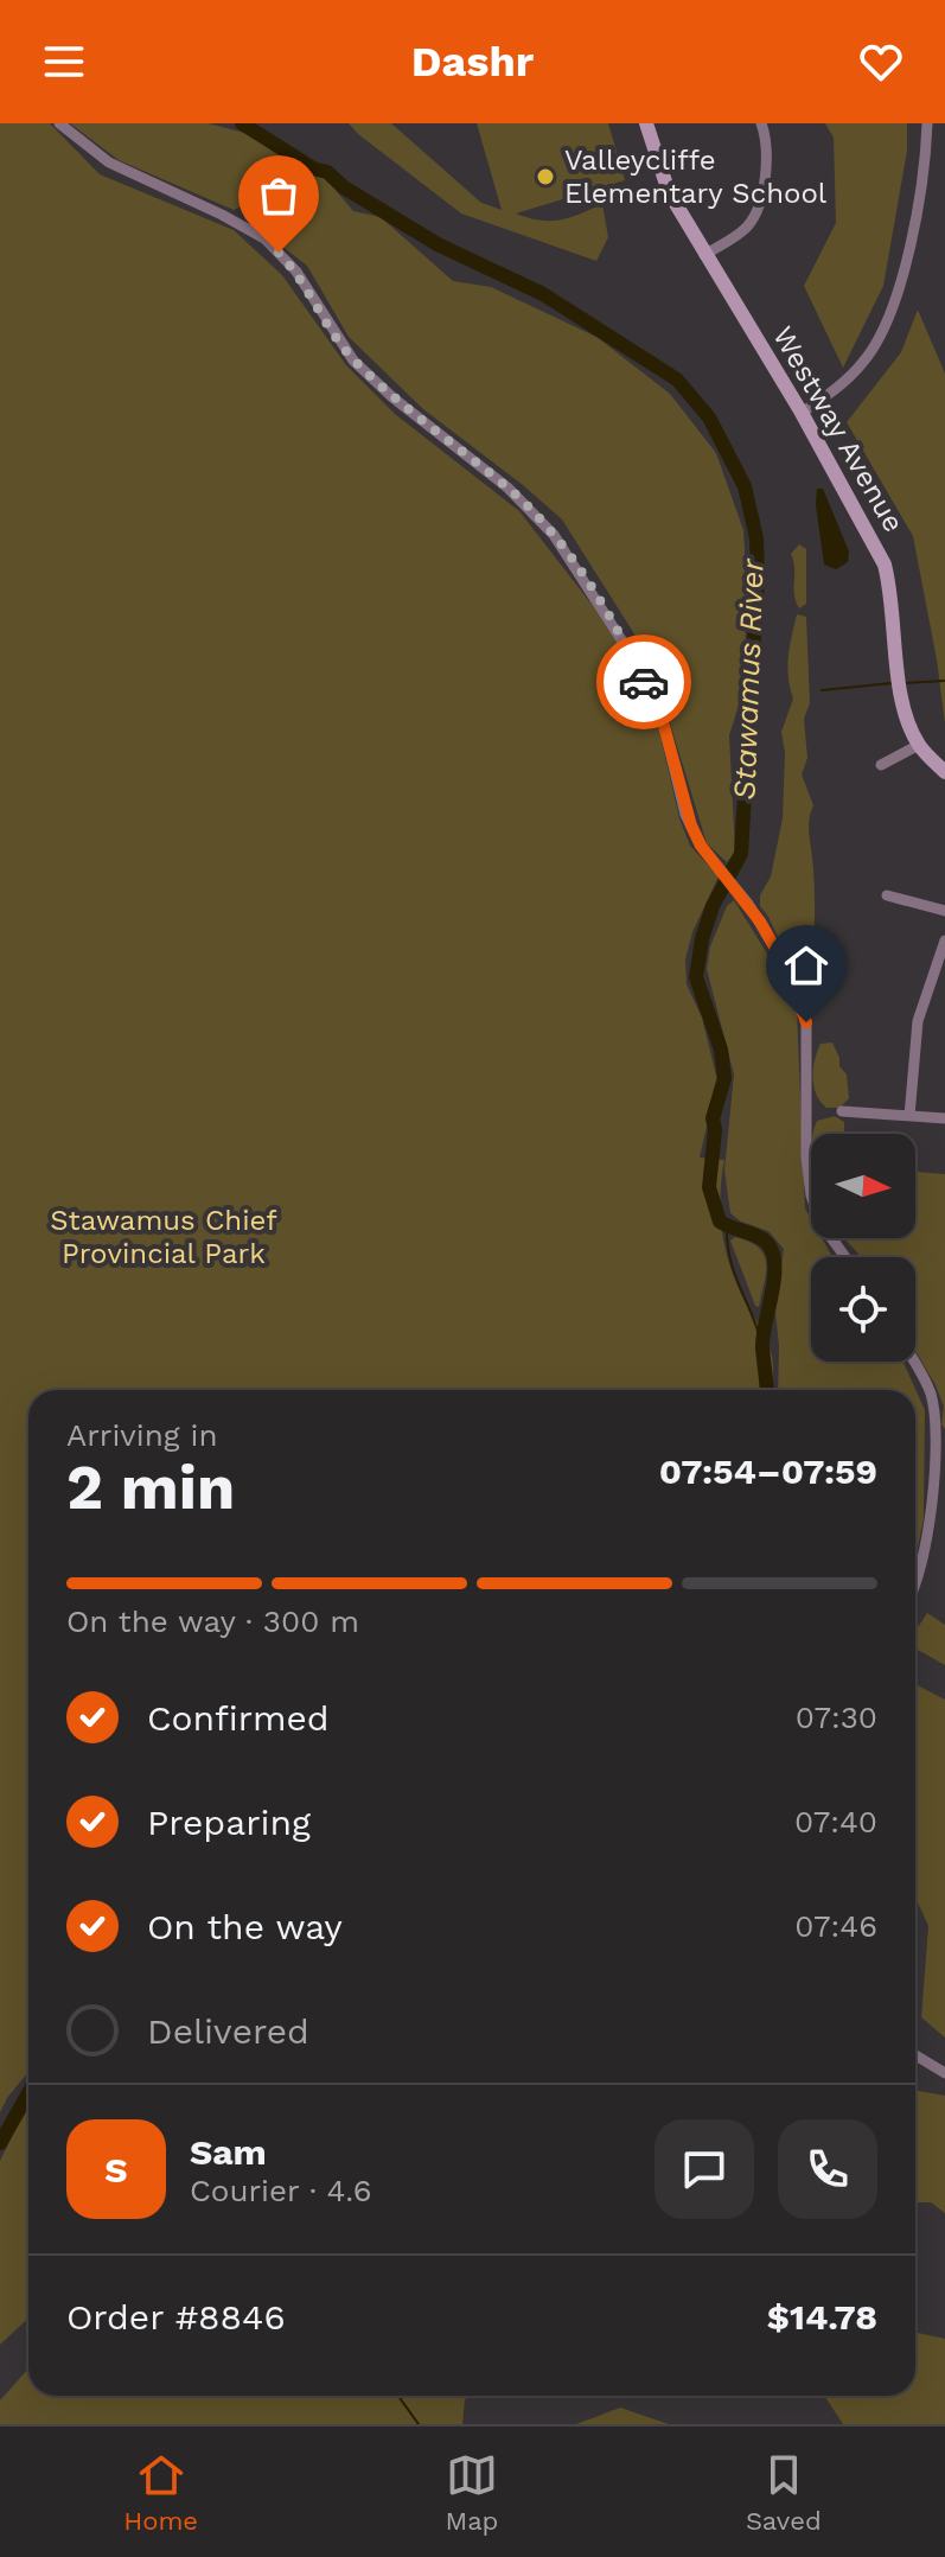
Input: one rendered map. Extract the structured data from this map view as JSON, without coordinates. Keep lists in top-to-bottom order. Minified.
{"streets":{"street":["Westway Avenue"]},"water":["Stawamus River"],"parks":["Stawamus Chief Provincial Park"],"places":["Valleycliffe Elementary School"],"north":"right","page":{"header":"Dashr","heading":["2 min","Arriving in","07:54–07:59"],"panel":["Sam","Courier · 4.6","Order #8846","$14.78"],"bar":"On the way · 300 m","list":[["Confirmed","07:30"],["Preparing","07:40"],["On the way","07:46"],"Delivered"],"round":"S","tabs":["Home","Map","Saved"]}}
